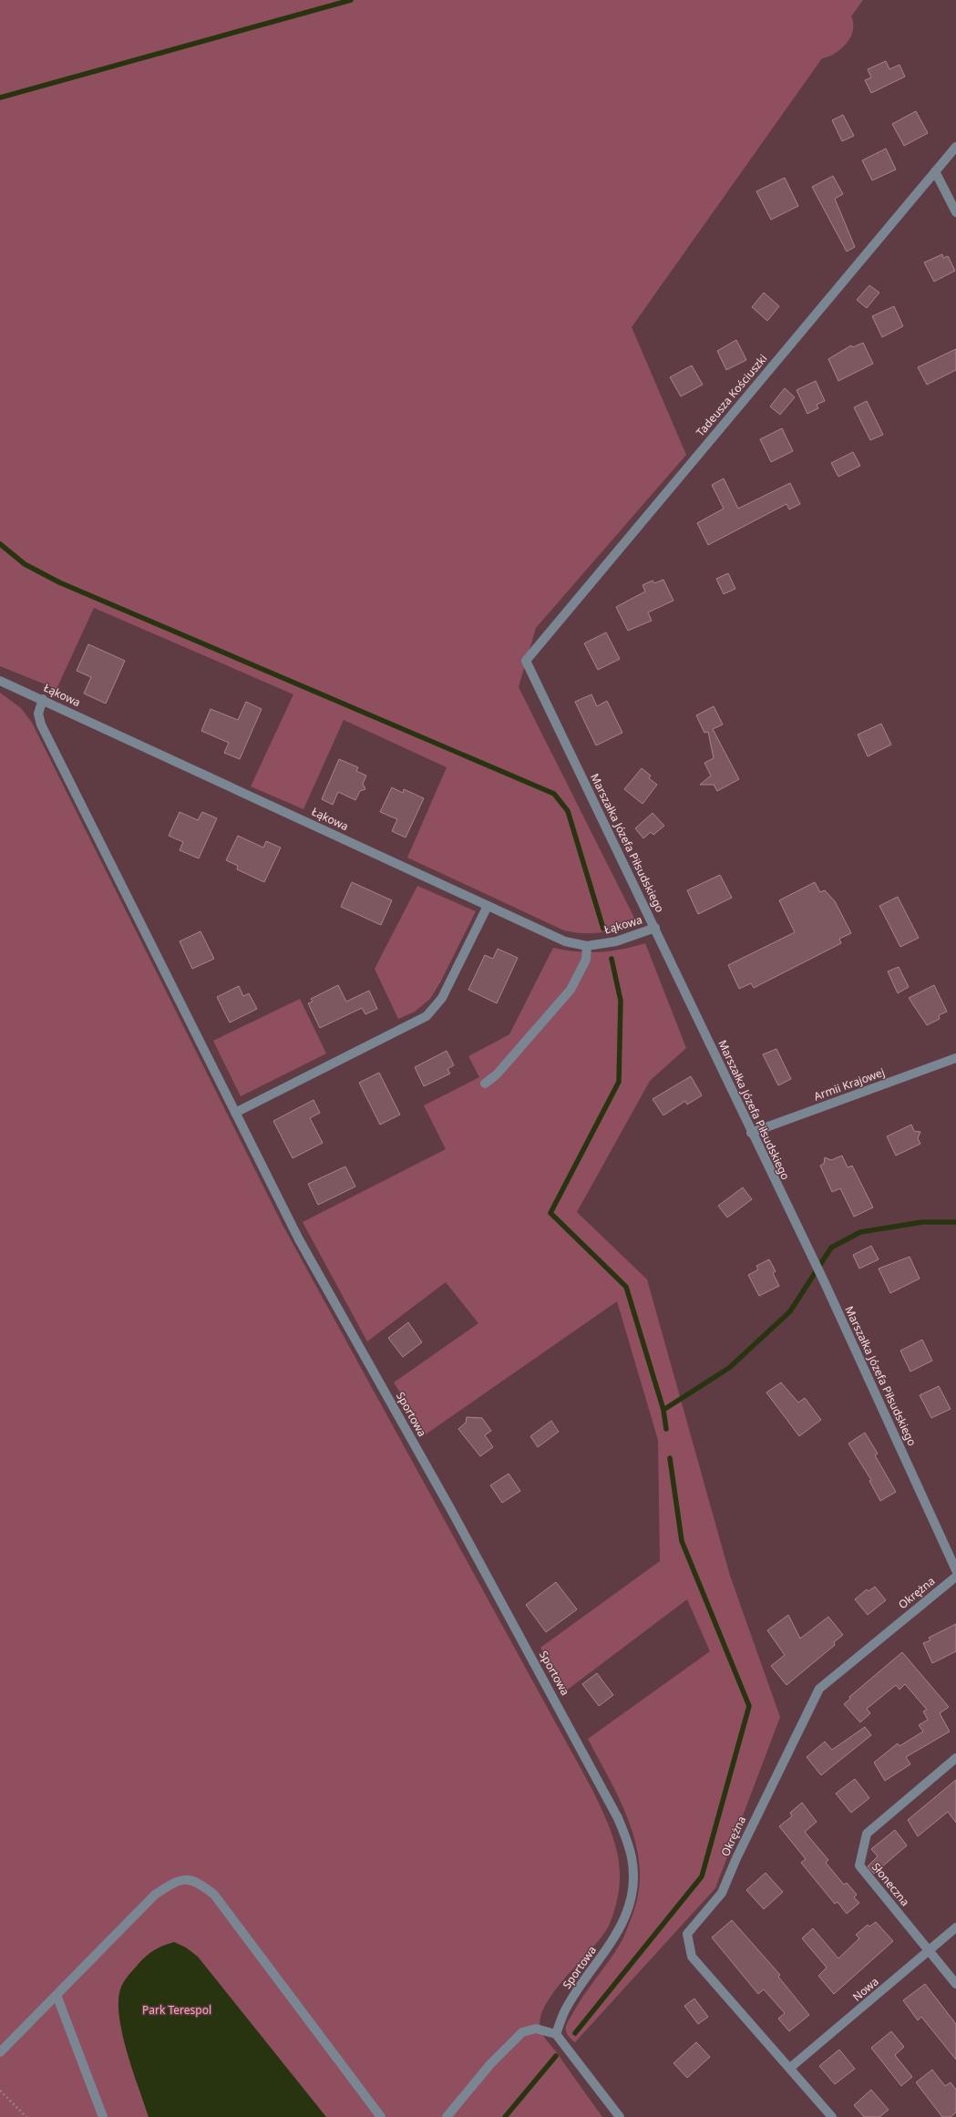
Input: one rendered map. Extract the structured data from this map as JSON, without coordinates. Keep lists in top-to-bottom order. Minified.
{"streets":{"street":["Tadeusza Kościuszki","Łąkowa","Marszałka Józefa Piłsudskiego","Armii Krajowej","Sportowa","Okrężna","Słoneczna","Nowa"]},"crossings":[["Tadeusza Kościuszki","Marszałka Józefa Piłsudskiego"],["Łąkowa","Marszałka Józefa Piłsudskiego"],["Łąkowa","Sportowa"],["Marszałka Józefa Piłsudskiego","Armii Krajowej"],["Okrężna","Nowa"],["Słoneczna","Nowa"]],"parks":["Park Terespol"]}
